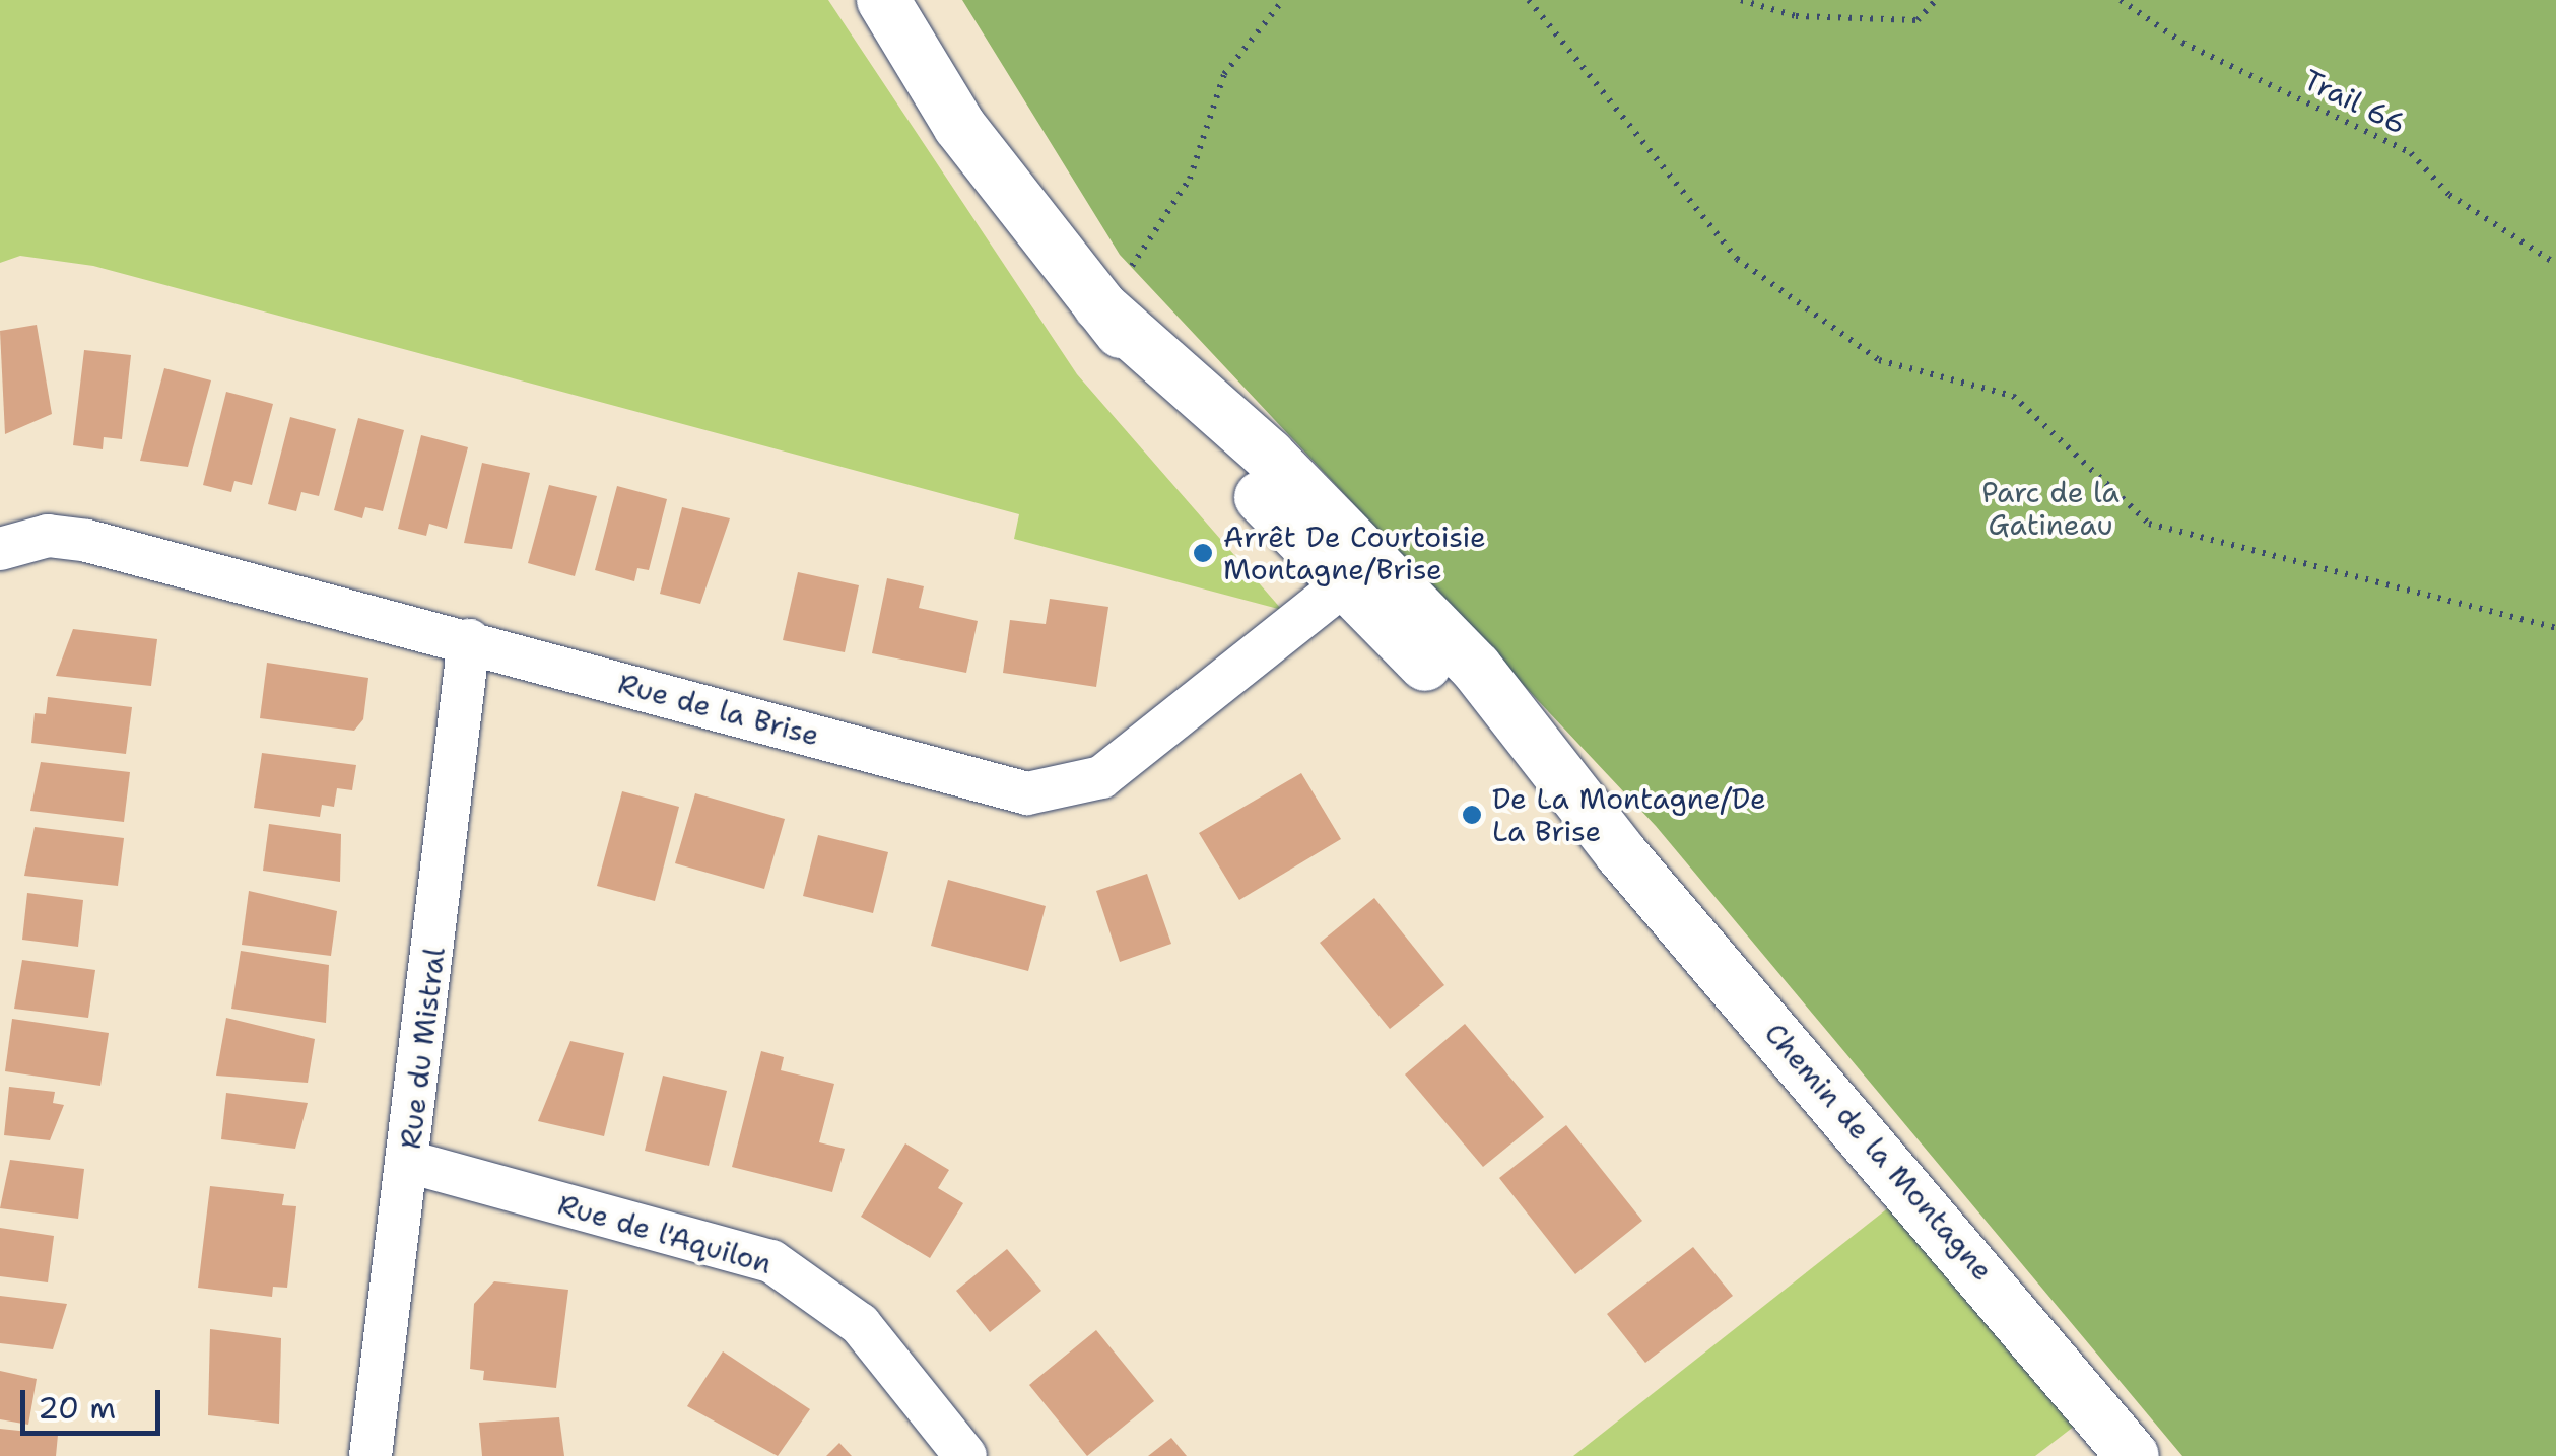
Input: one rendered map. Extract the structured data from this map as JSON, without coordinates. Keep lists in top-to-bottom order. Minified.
{"streets":{"street":["Rue de la Brise","Rue du Mistral","Chemin de la Montagne","Rue de l'Aquilon"],"path":["Trail 66"]},"crossings":[["Rue de la Brise","Rue du Mistral"],["Rue de la Brise","Chemin de la Montagne"],["Rue du Mistral","Rue de l'Aquilon"]],"parks":["Parc de la Gatineau"],"places":["Arrêt De Courtoisie Montagne/Brise","De La Montagne/De La Brise"],"scale_bar":"20 m"}
